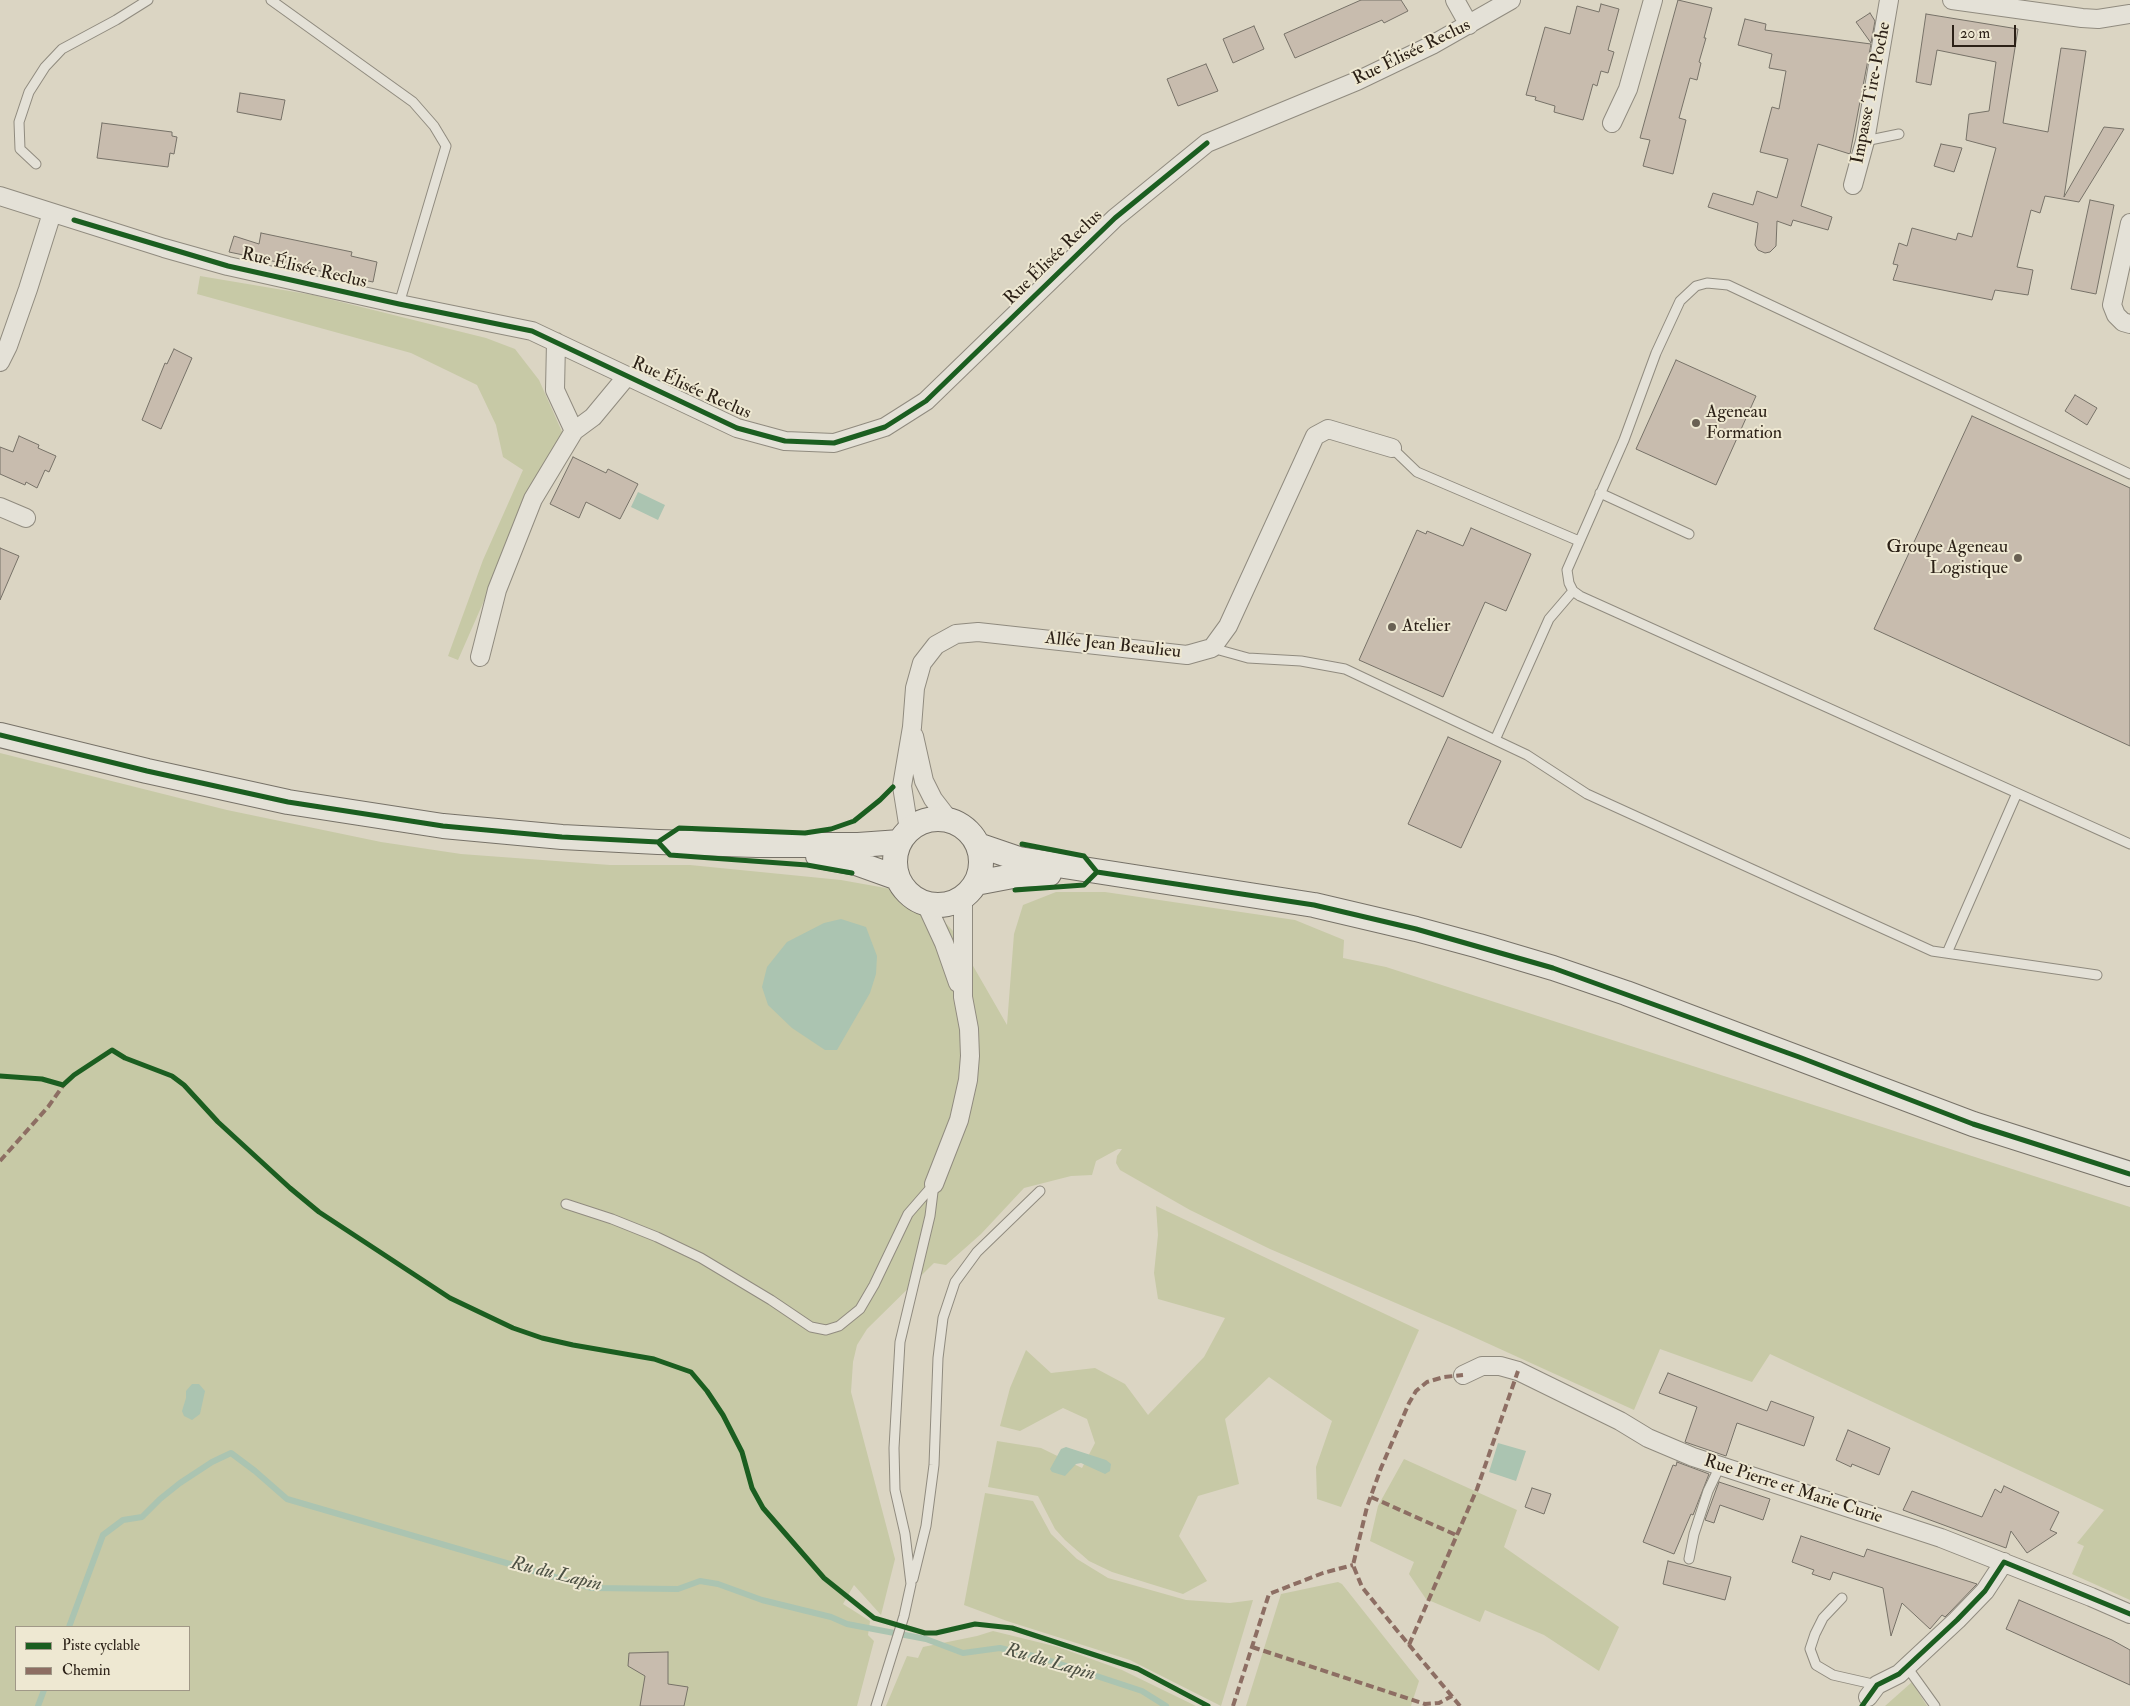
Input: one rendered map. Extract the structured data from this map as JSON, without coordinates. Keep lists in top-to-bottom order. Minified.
{"streets":{"street":["Rue Élisée Reclus","Impasse Tire-Poche","Allée Jean Beaulieu","Rue Pierre et Marie Curie"]},"water":["Ru du Lapin"],"places":["Ageneau Formation","Groupe Ageneau Logistique","Atelier"],"legend":["Piste cyclable","Chemin"],"scale_bar":"20 m"}
